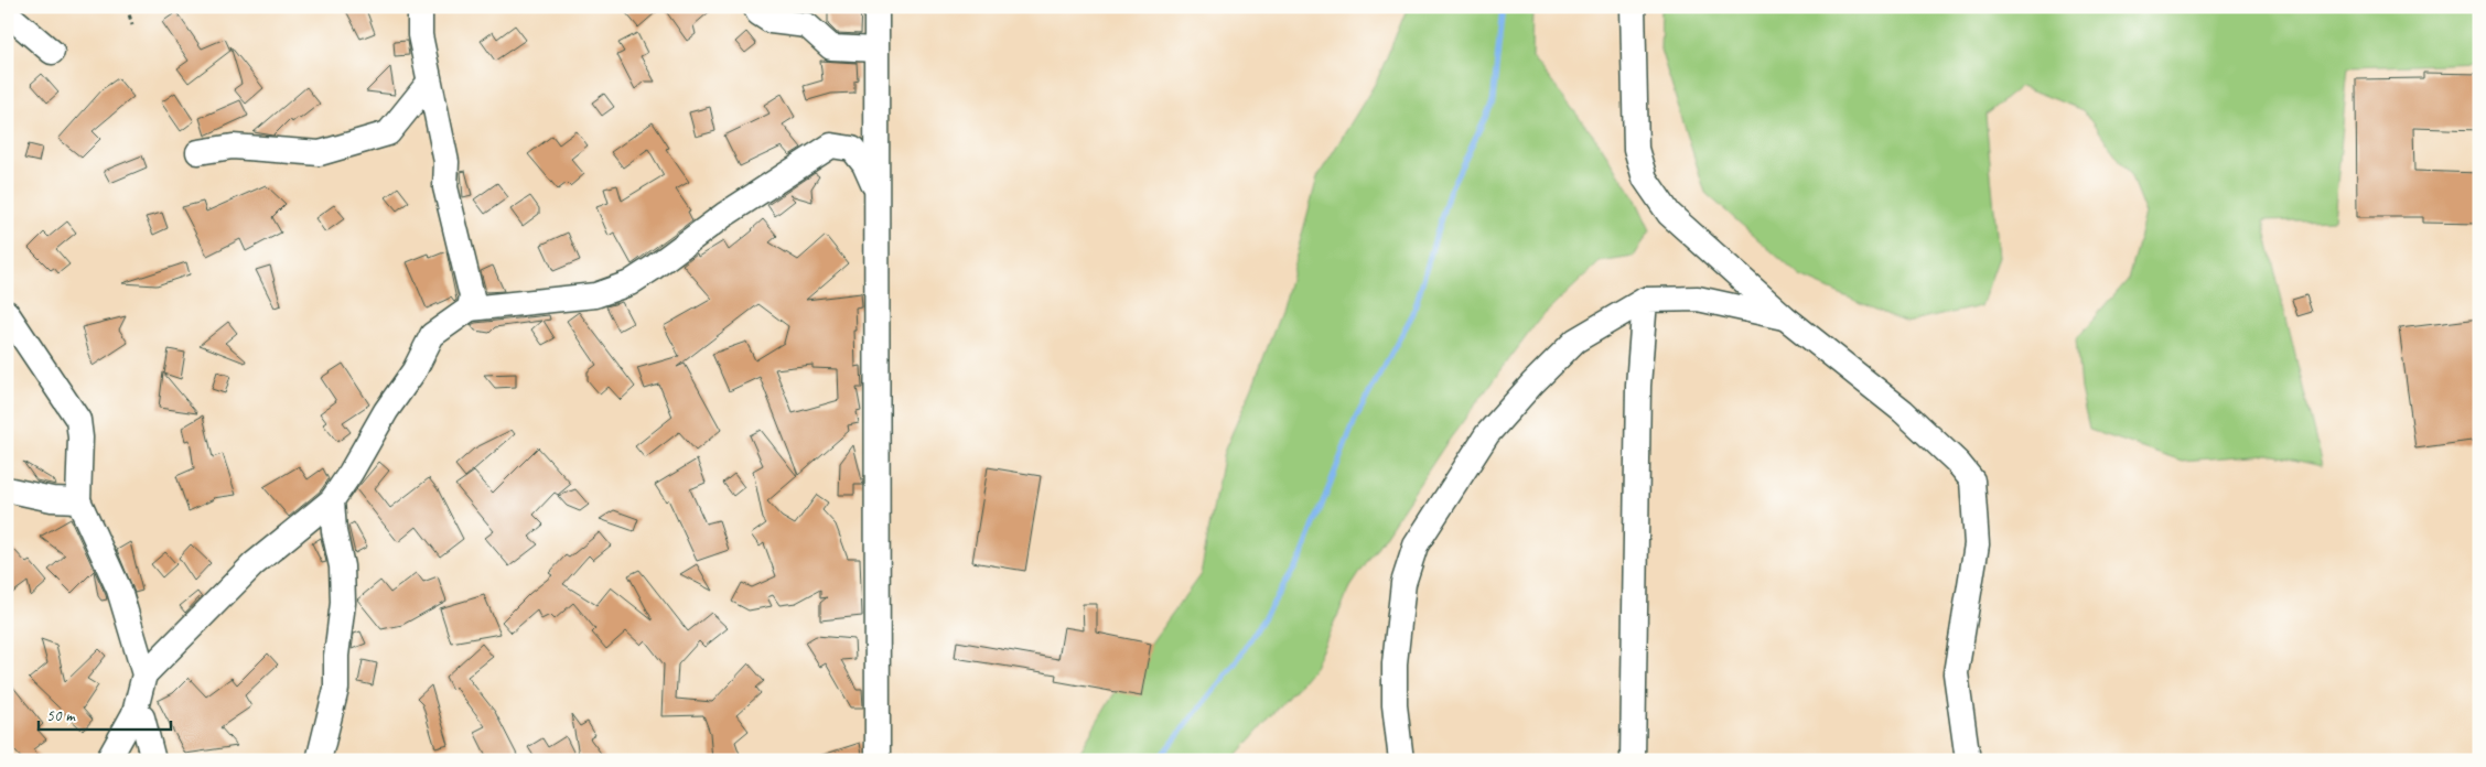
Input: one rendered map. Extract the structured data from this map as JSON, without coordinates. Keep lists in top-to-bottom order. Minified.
{"scale_bar":"50 m"}
